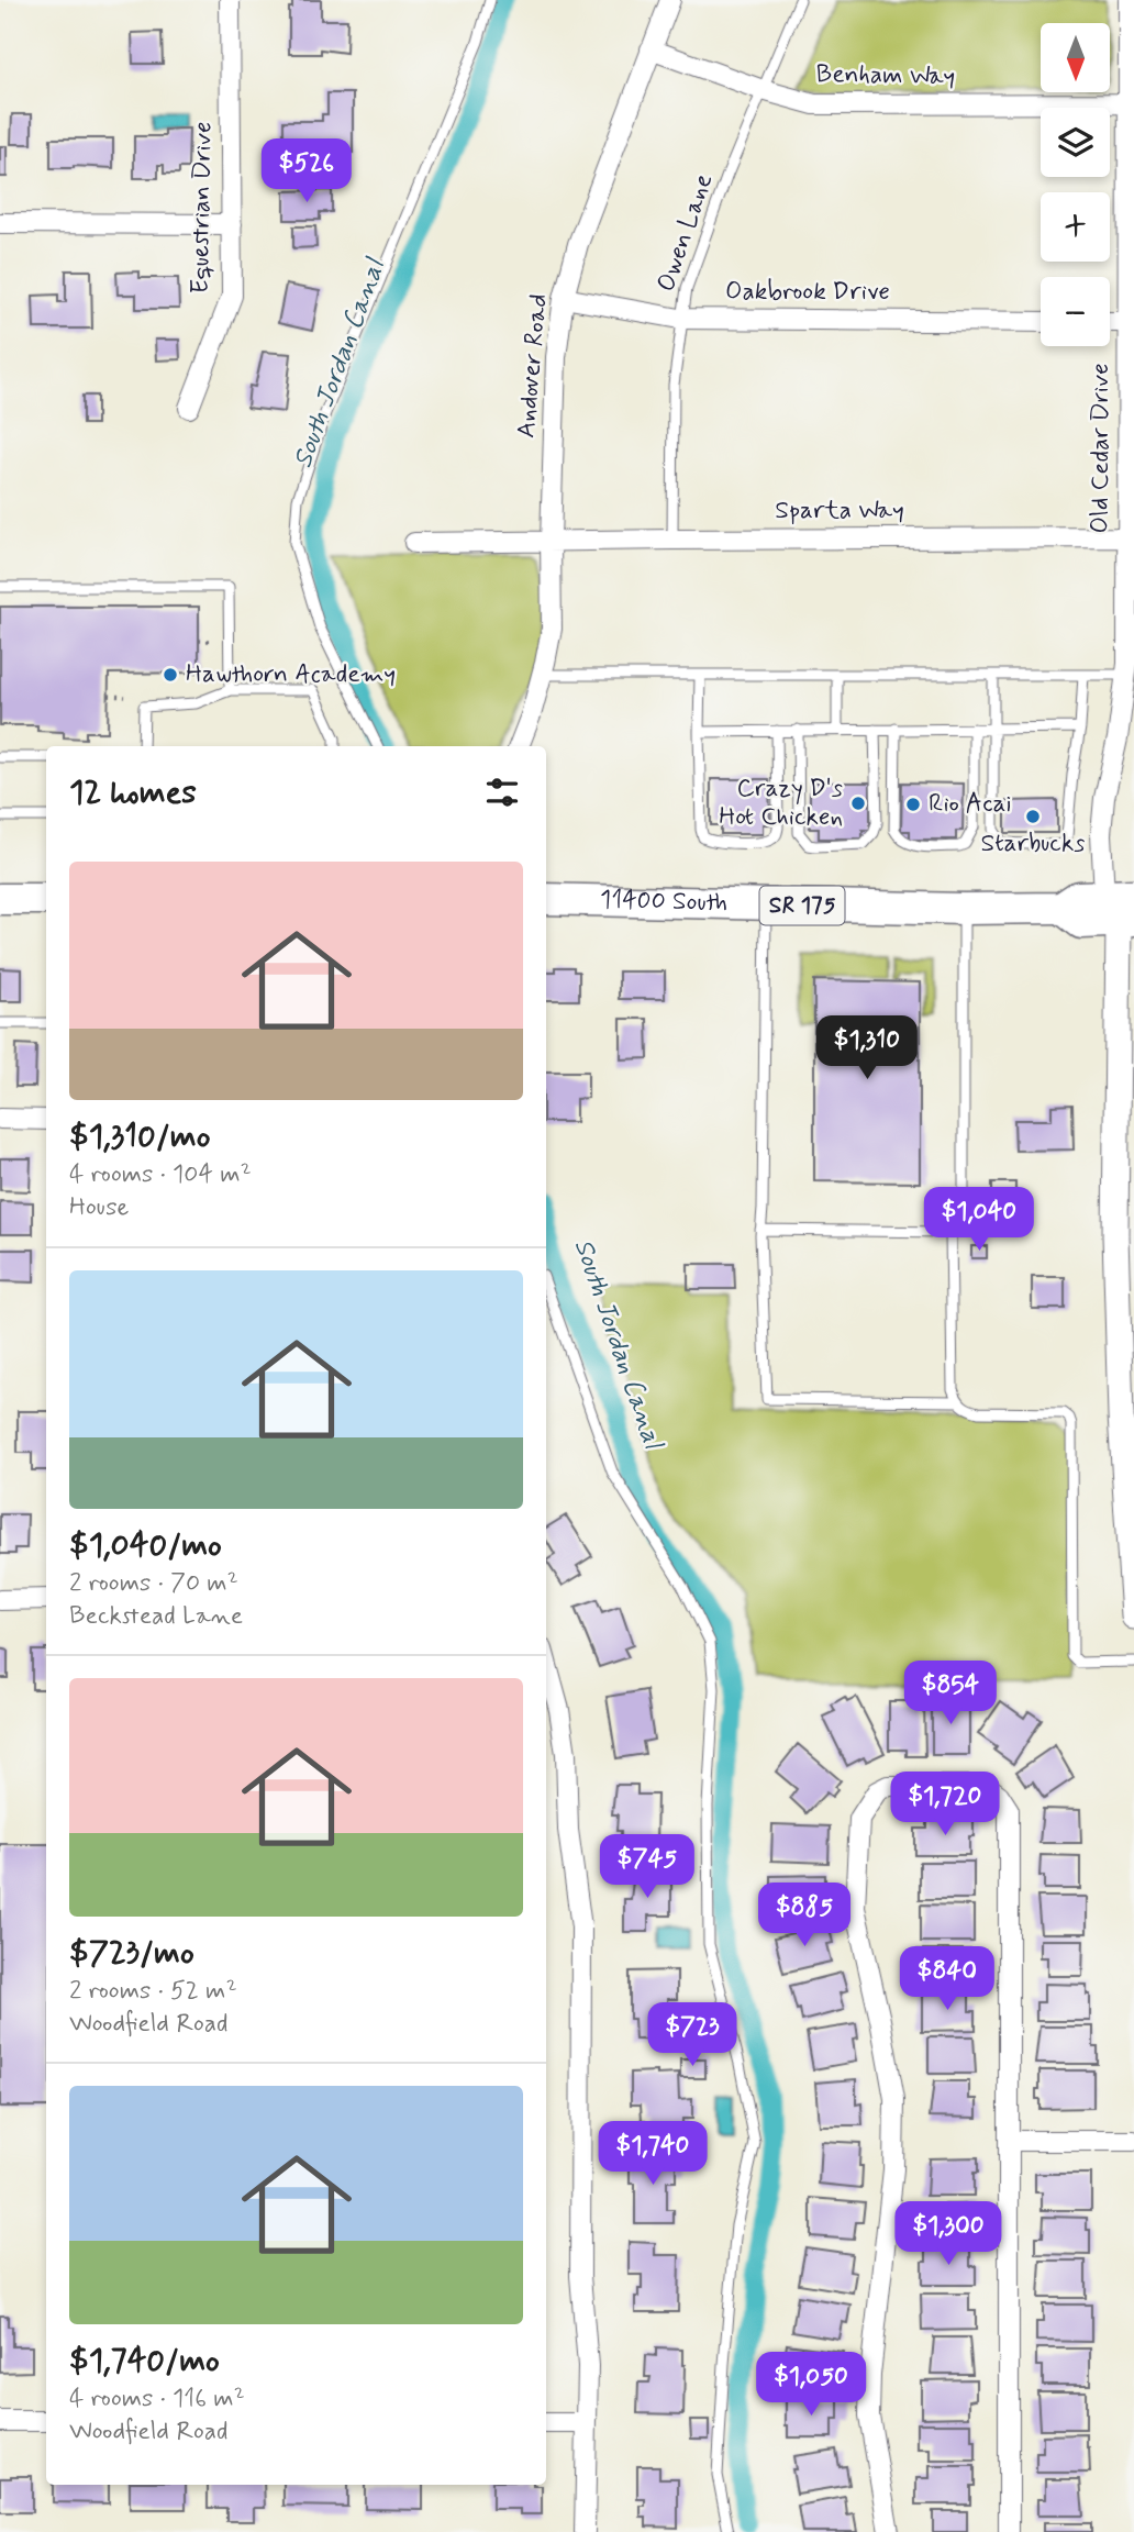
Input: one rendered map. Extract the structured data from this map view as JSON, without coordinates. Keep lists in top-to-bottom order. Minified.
{"streets":{"main road":["11400 South","SR 175"],"street":["Benham Way","Equestrian Drive","Oakbrook Drive","Andover Road","Old Cedar Drive","Sparta Way"],"lane":["Owen Lane"]},"crossings":[["Benham Way","Owen Lane"],["Benham Way","Andover Road"],["Benham Way","Old Cedar Drive"],["Owen Lane","Oakbrook Drive"],["Owen Lane","Sparta Way"],["Oakbrook Drive","Andover Road"],["Andover Road","Sparta Way"],["Old Cedar Drive","Sparta Way"],["Old Cedar Drive","11400 South"]],"water":["South Jordan Canal"],"places":["Hawthorn Academy","Crazy D's Hot Chicken","Rio Acai","Starbucks"],"north":"bottom","page":{"map_buttons":["+","−"],"price":["$526","$1,310","$1,040","$854","$1,720","$745","$885","$840","$723","$1,740","$1,300","$1,050"],"heading":"12 homes","list":[{"name":"$1,310/mo","note":"4 rooms · 104 m² · House"},{"name":"$1,040/mo","note":"2 rooms · 70 m² · Beckstead Lane"},{"name":"$723/mo","note":"2 rooms · 52 m² · Woodfield Road"},{"name":"$1,740/mo","note":"4 rooms · 116 m² · Woodfield Road"}]}}
